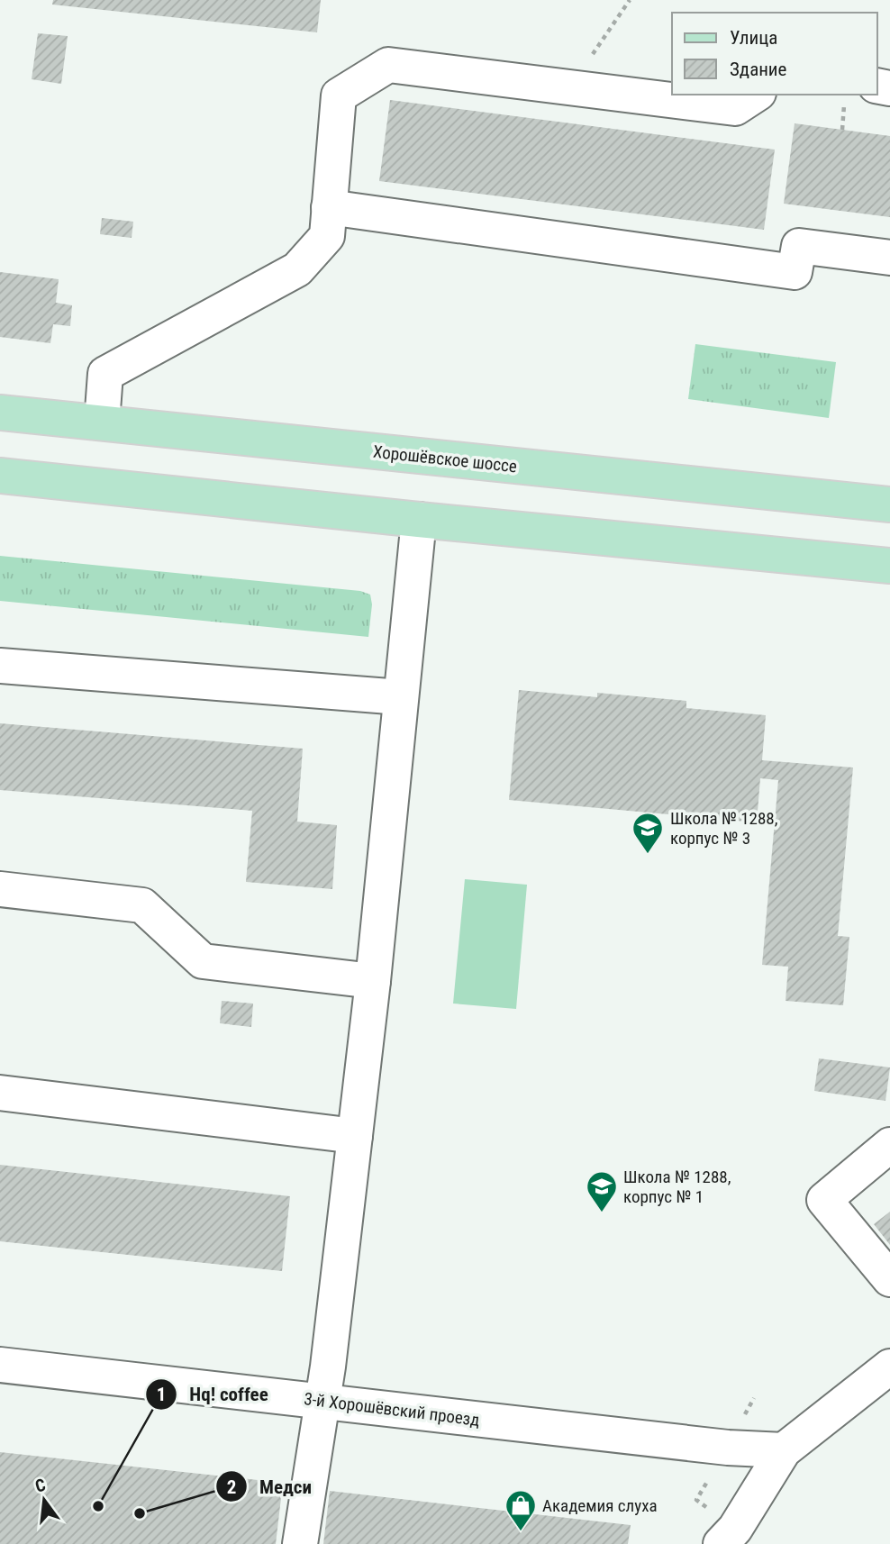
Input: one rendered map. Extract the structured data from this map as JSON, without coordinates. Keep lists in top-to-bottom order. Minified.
{"streets":{"main road":["Хорошёвское шоссе"],"street":["3-й Хорошёвский проезд"]},"places":{"school or university":["Школа № 1288, корпус № 3","Школа № 1288, корпус № 1"],"other":["Hq! coffee","Медси"],"shop":["Академия слуха"]},"legend":["Улица","Здание"],"north":"top"}
